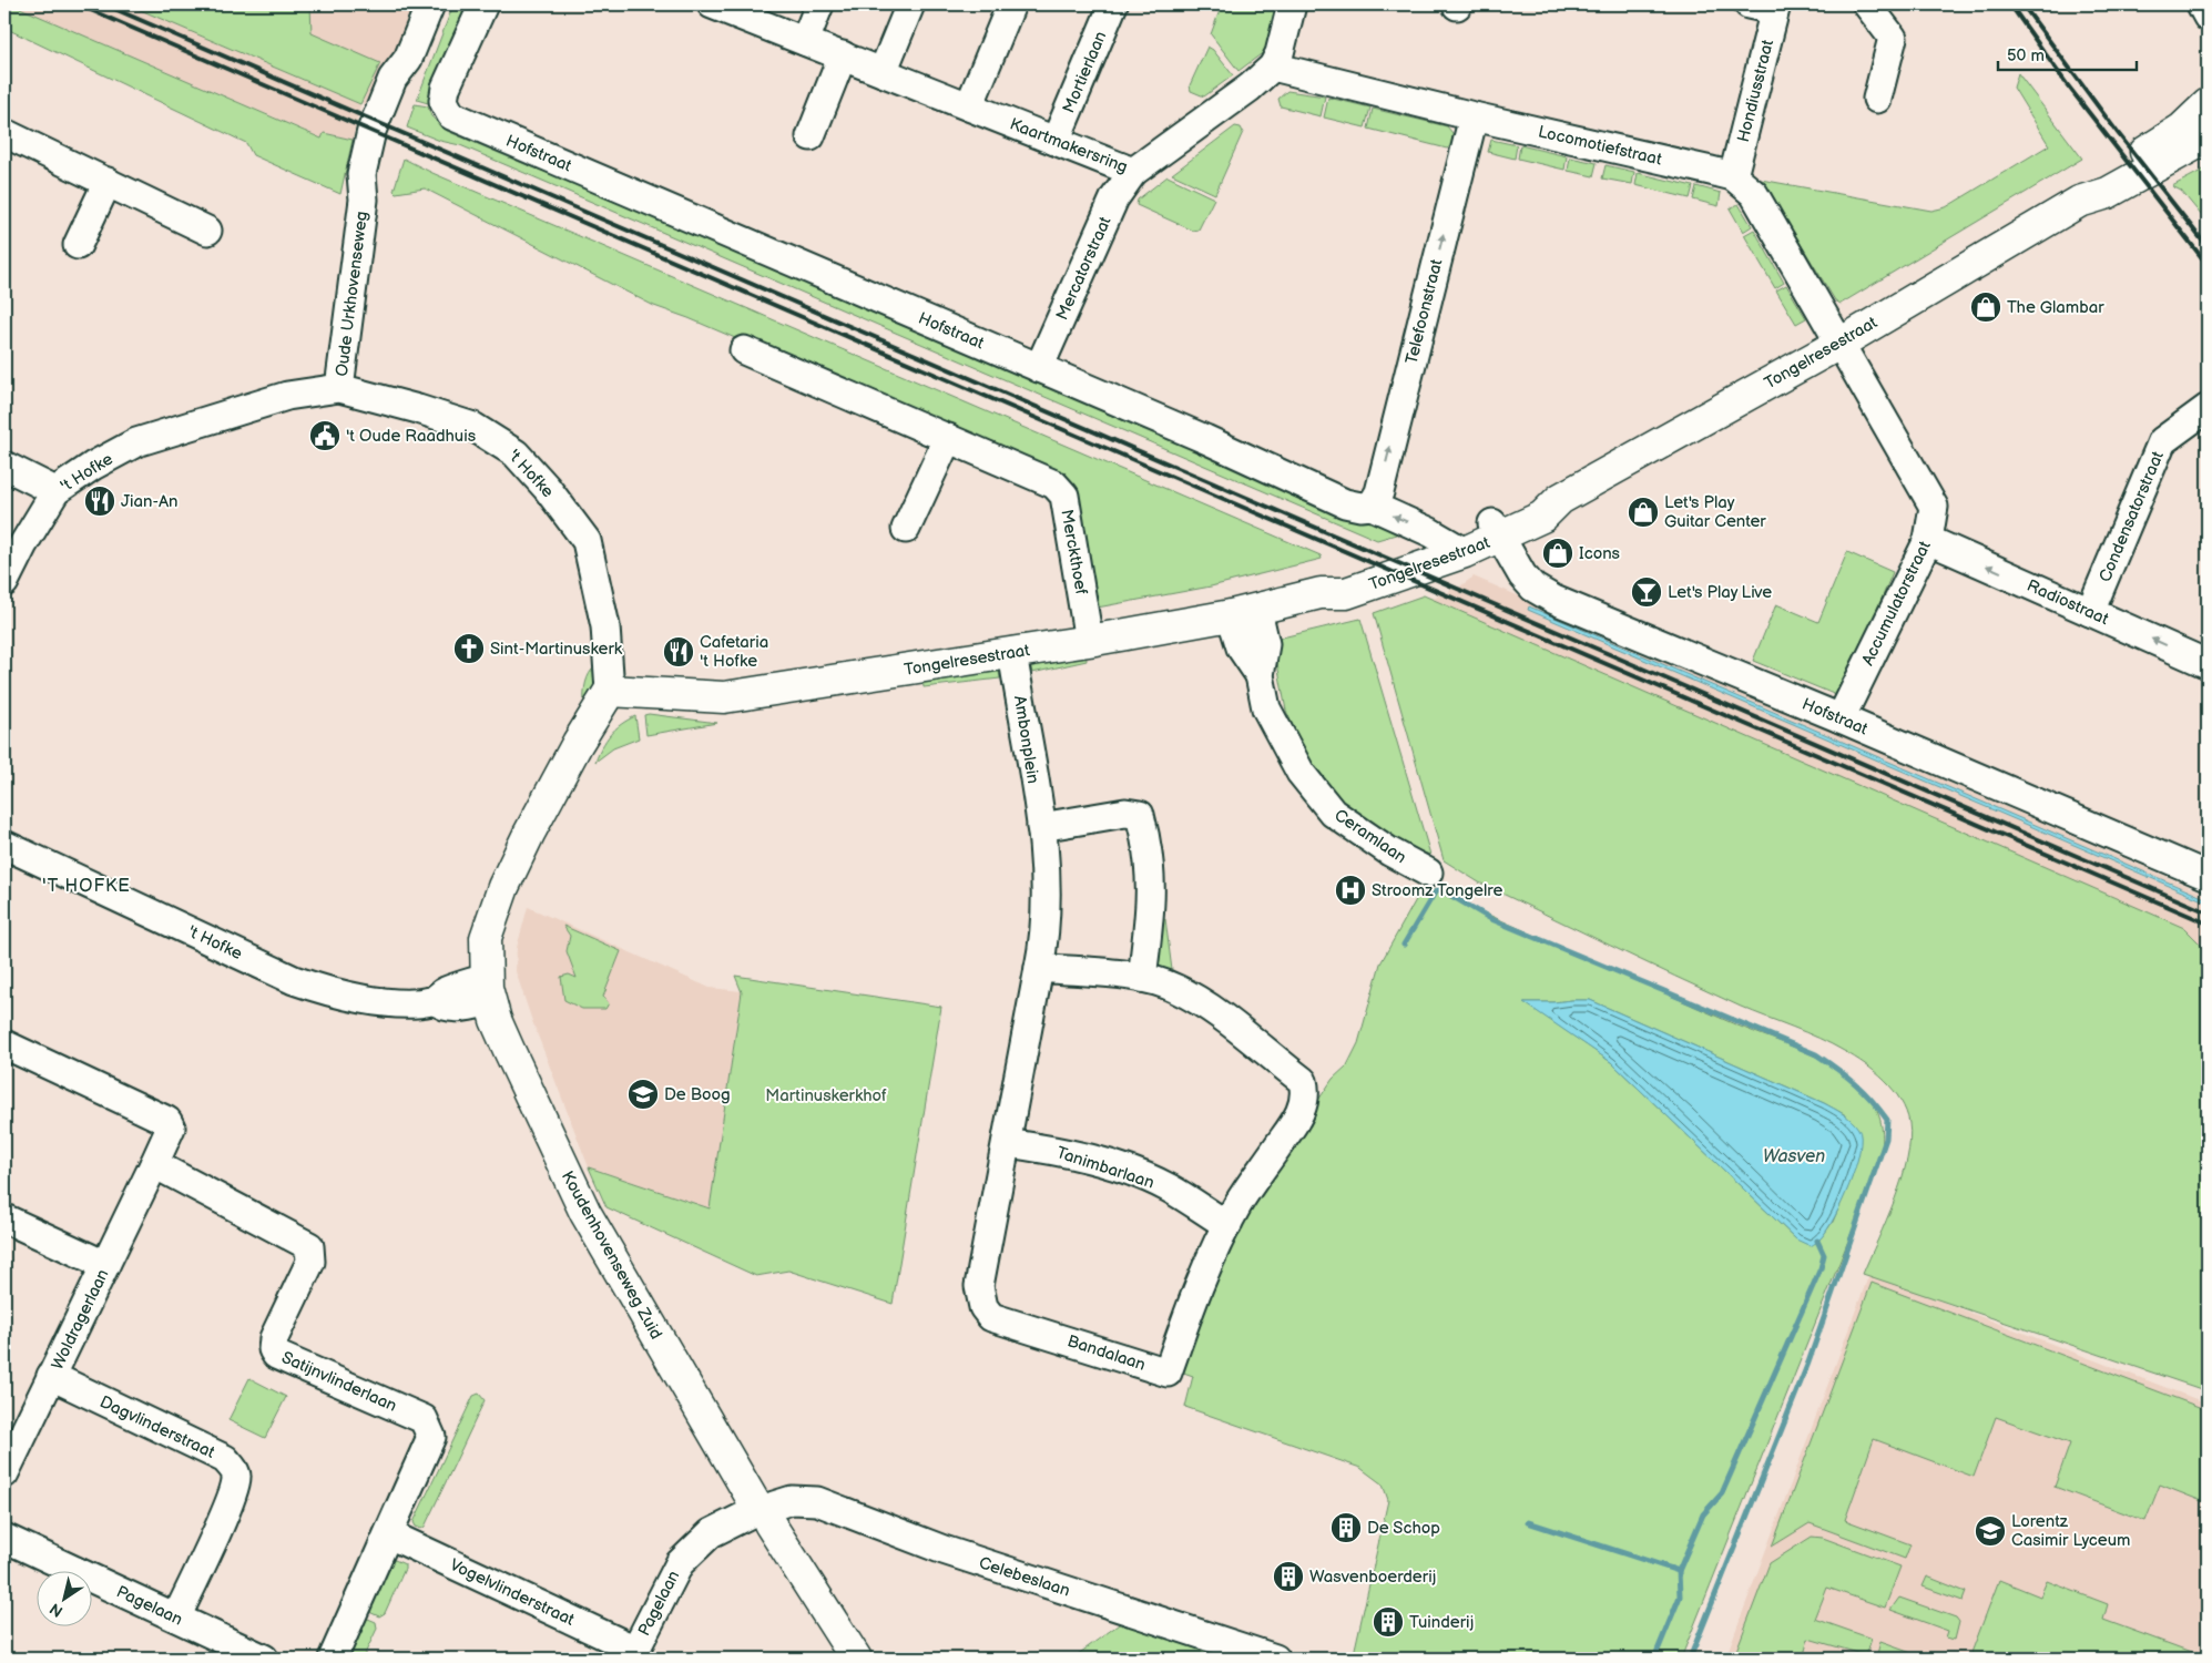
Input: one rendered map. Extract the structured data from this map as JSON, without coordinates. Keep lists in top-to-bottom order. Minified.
{"streets":{"main road":["Tongelresestraat","Koudenhovenseweg Zuid"],"street":["Mortierlaan","Hondiusstraat","Kaartmakersring","Locomotiefstraat","Hofstraat","Mercatorstraat","Oude Urkhovenseweg","Telefoonstraat","'t Hofke","Condensatorstraat","Merckthoef","Radiostraat","Accumulatorstraat","Ambonplein","Ceramlaan","Tanimbarlaan","Woldragerlaan","Bandalaan","Satijnvlinderlaan","Dagvlinderstraat","Celebeslaan","Vogelvlinderstraat","Pagelaan"]},"crossings":[["Mortierlaan","Kaartmakersring"],["Hondiusstraat","Locomotiefstraat"],["Kaartmakersring","Locomotiefstraat"],["Kaartmakersring","Mercatorstraat"],["Locomotiefstraat","Telefoonstraat"],["Locomotiefstraat","Tongelresestraat"],["Locomotiefstraat","Accumulatorstraat"],["Hofstraat","Mercatorstraat"],["Hofstraat","Telefoonstraat"],["Hofstraat","Tongelresestraat"],["Hofstraat","Accumulatorstraat"],["Oude Urkhovenseweg","'t Hofke"],["Tongelresestraat","'t Hofke"],["Tongelresestraat","Merckthoef"],["Tongelresestraat","Accumulatorstraat"],["Tongelresestraat","Ambonplein"],["Tongelresestraat","Ceramlaan"],["'t Hofke","Koudenhovenseweg Zuid"],["Condensatorstraat","Radiostraat"],["Radiostraat","Accumulatorstraat"],["Ambonplein","Bandalaan"],["Tanimbarlaan","Bandalaan"],["Koudenhovenseweg Zuid","Celebeslaan"],["Koudenhovenseweg Zuid","Pagelaan"],["Woldragerlaan","Satijnvlinderlaan"],["Woldragerlaan","Dagvlinderstraat"],["Satijnvlinderlaan","Vogelvlinderstraat"],["Dagvlinderstraat","Pagelaan"],["Celebeslaan","Pagelaan"],["Vogelvlinderstraat","Pagelaan"]],"one_way":["Telefoonstraat","Radiostraat"],"districts":["'T HOFKE"],"water":["Wasven"],"parks":["Martinuskerkhof"],"places":{"shop":["The Glambar","Let's Play Guitar Center","Icons"],"public building":["'t Oude Raadhuis"],"restaurant":["Jian-An","Cafetaria 't Hofke"],"bar":["Let's Play Live"],"church":["Sint-Martinuskerk"],"hospital":["Stroomz Tongelre"],"school or university":["De Boog","Lorentz Casimir Lyceum"],"building":["De Schop","Wasvenboerderij","Tuinderij"]},"scale_bar":"50 m","north":"bottom left"}
